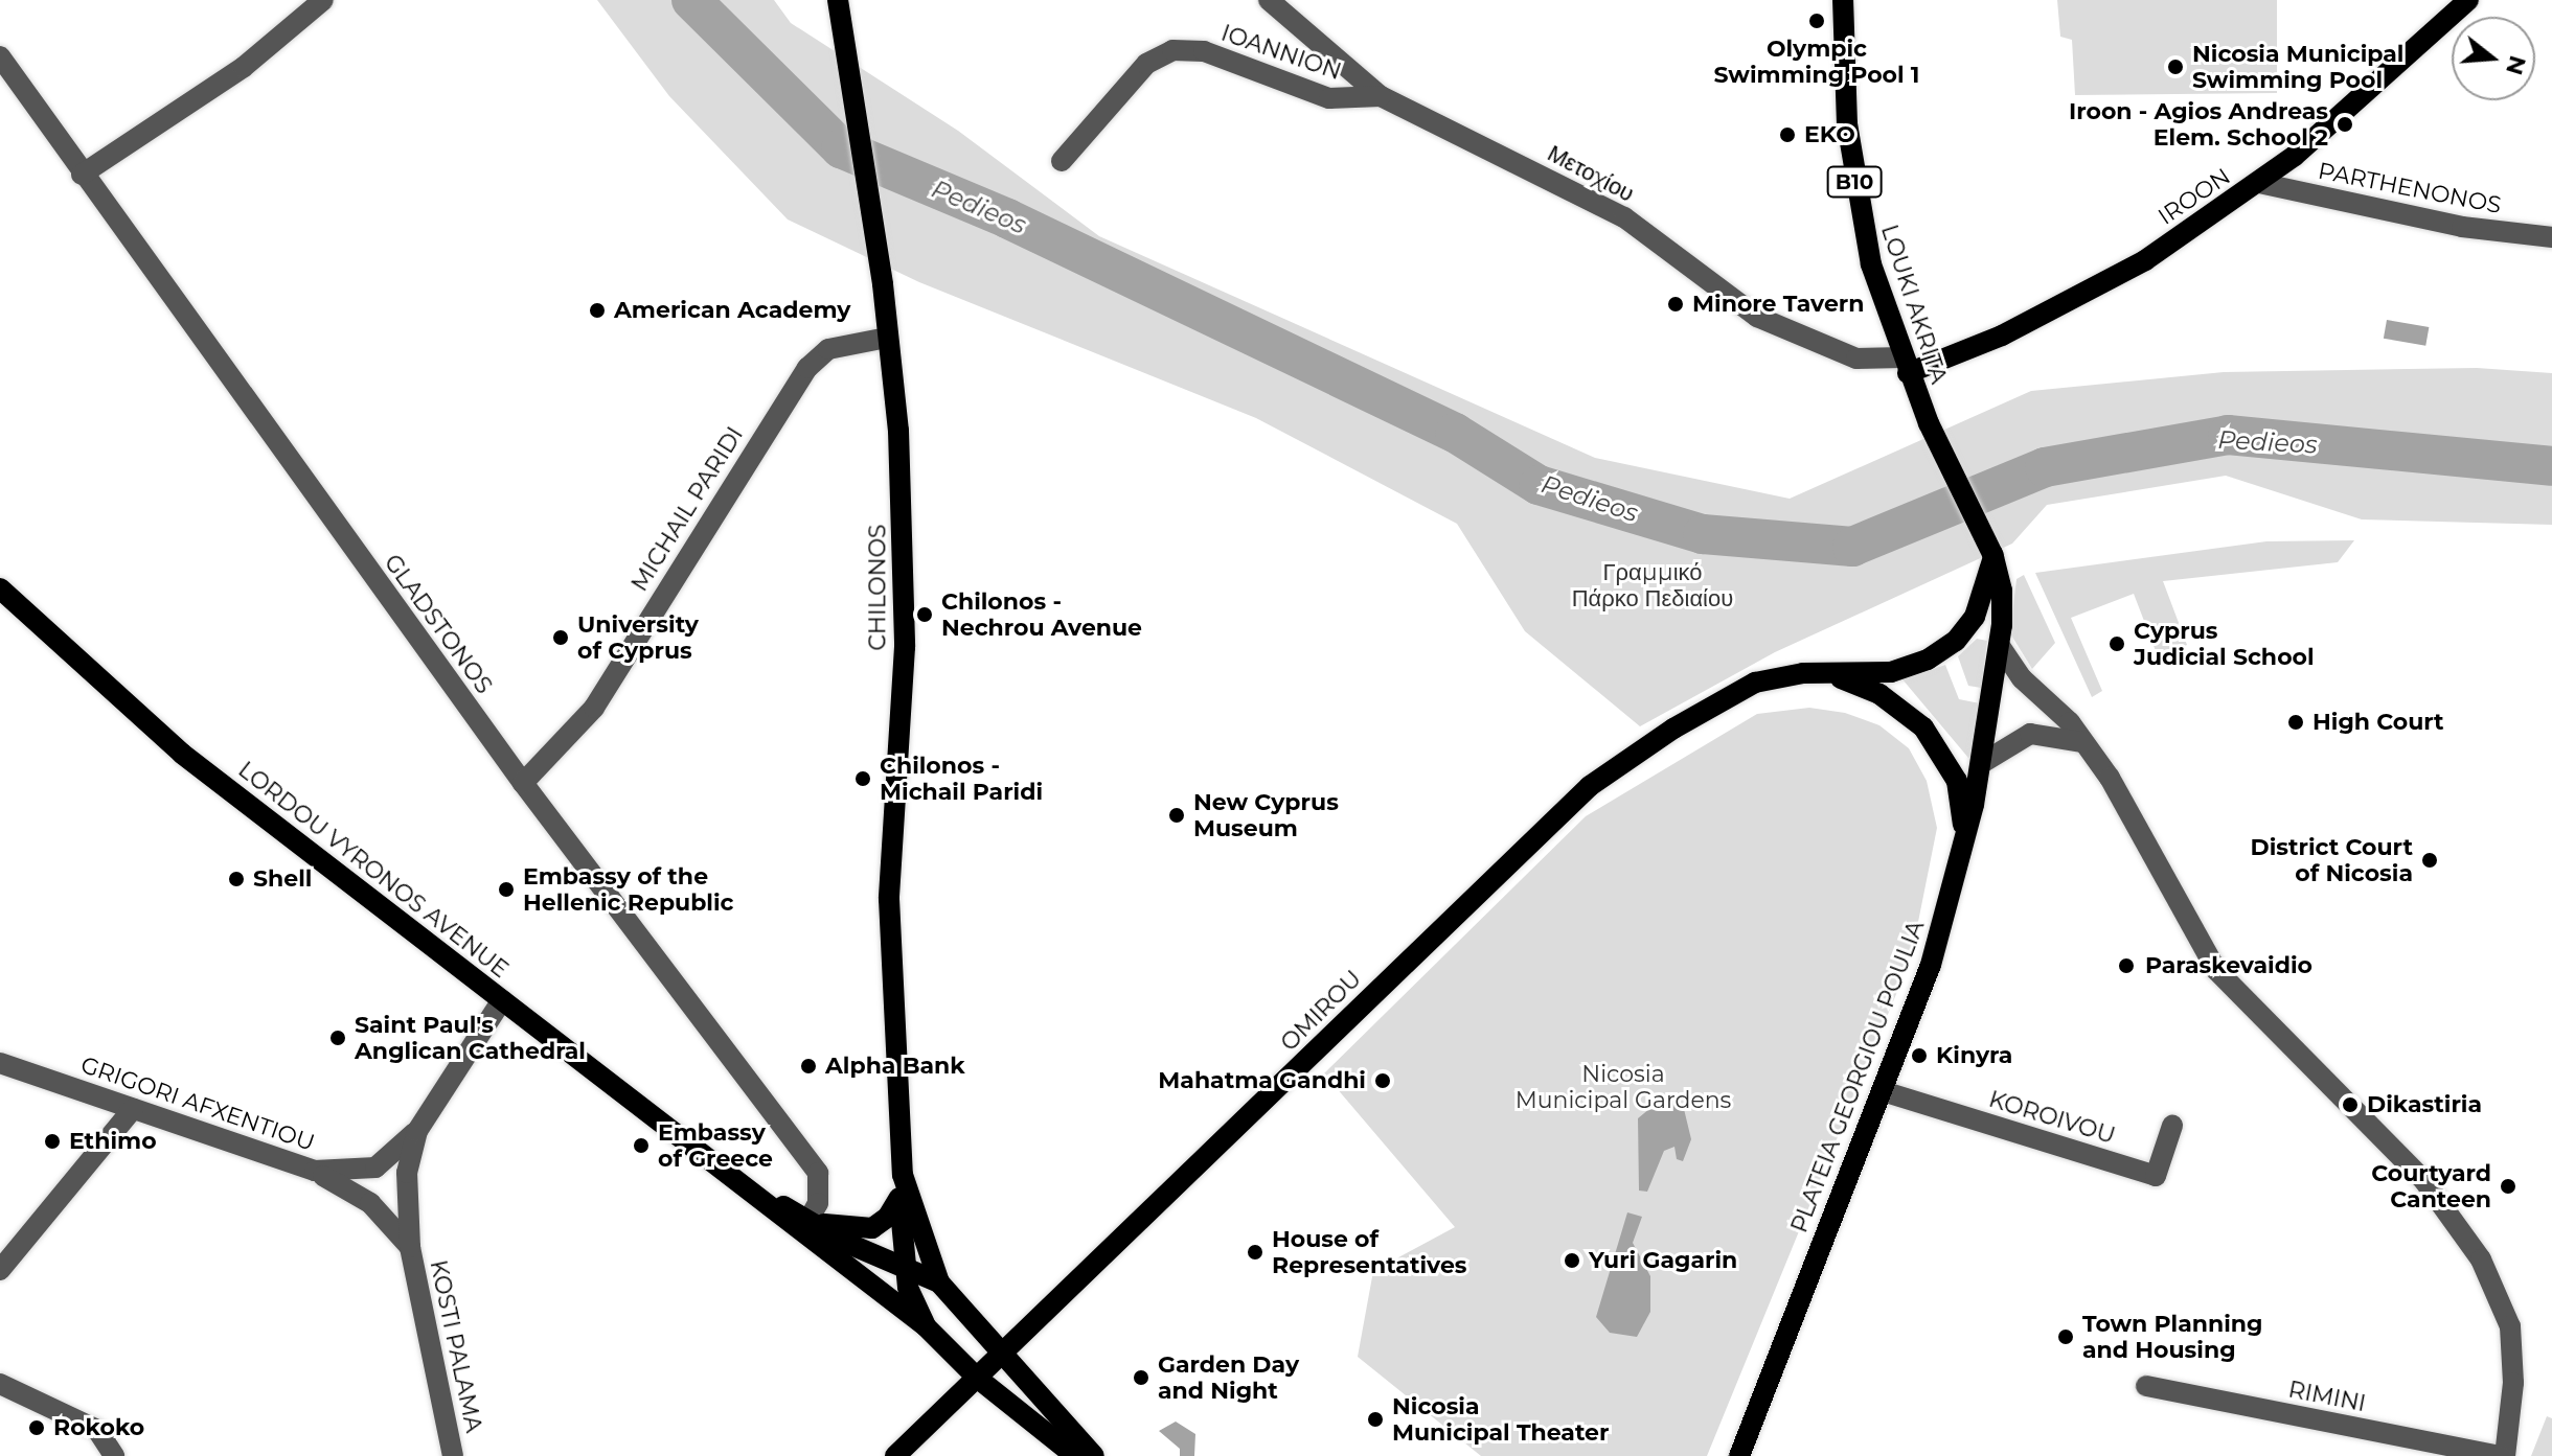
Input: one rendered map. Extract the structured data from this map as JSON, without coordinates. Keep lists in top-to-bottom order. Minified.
{"streets":{"main road":["B10","IROON","LOUKI AKRITA","CHILONOS","LORDOU VYRONOS AVENUE","OMIROU","PLATEIA GEORGIOU POULIA"],"street":["IOANNION","Μετοχίου","PARTHENONOS","MICHAIL PARIDI","GLADSTONOS","GRIGORI AFXENTIOU","KOROIVOU","KOSTI PALAMA","RIMINI"]},"crossings":[["IOANNION","Μετοχίου"],["Μετοχίου","IROON"],["Μετοχίου","LOUKI AKRITA"],["PARTHENONOS","IROON"],["IROON","LOUKI AKRITA"],["LOUKI AKRITA","OMIROU"],["LOUKI AKRITA","PLATEIA GEORGIOU POULIA"],["MICHAIL PARIDI","CHILONOS"],["MICHAIL PARIDI","GLADSTONOS"],["CHILONOS","LORDOU VYRONOS AVENUE"],["GLADSTONOS","LORDOU VYRONOS AVENUE"],["LORDOU VYRONOS AVENUE","OMIROU"],["LORDOU VYRONOS AVENUE","KOSTI PALAMA"],["OMIROU","PLATEIA GEORGIOU POULIA"],["PLATEIA GEORGIOU POULIA","KOROIVOU"],["GRIGORI AFXENTIOU","KOSTI PALAMA"]],"water":["Pedieos"],"parks":["Γραμμικό Πάρκο Πεδιαίου","Nicosia Municipal Gardens"],"places":["Olympic Swimming Pool 1","Nicosia Municipal Swimming Pool","Iroon - Agios Andreas Elem. School 2","EKO","Minore Tavern","American Academy","Chilonos - Nechrou Avenue","University of Cyprus","Cyprus Judicial School","High Court","Chilonos - Michail Paridi","New Cyprus Museum","District Court of Nicosia","Shell","Embassy of the Hellenic Republic","Paraskevaidio","Saint Paul's Anglican Cathedral","Kinyra","Alpha Bank","Mahatma Gandhi","Dikastiria","Ethimo","Embassy of Greece","Courtyard Canteen","House of Representatives","Yuri Gagarin","Town Planning and Housing","Garden Day and Night","Nicosia Municipal Theater","Rokoko"],"north":"right"}
